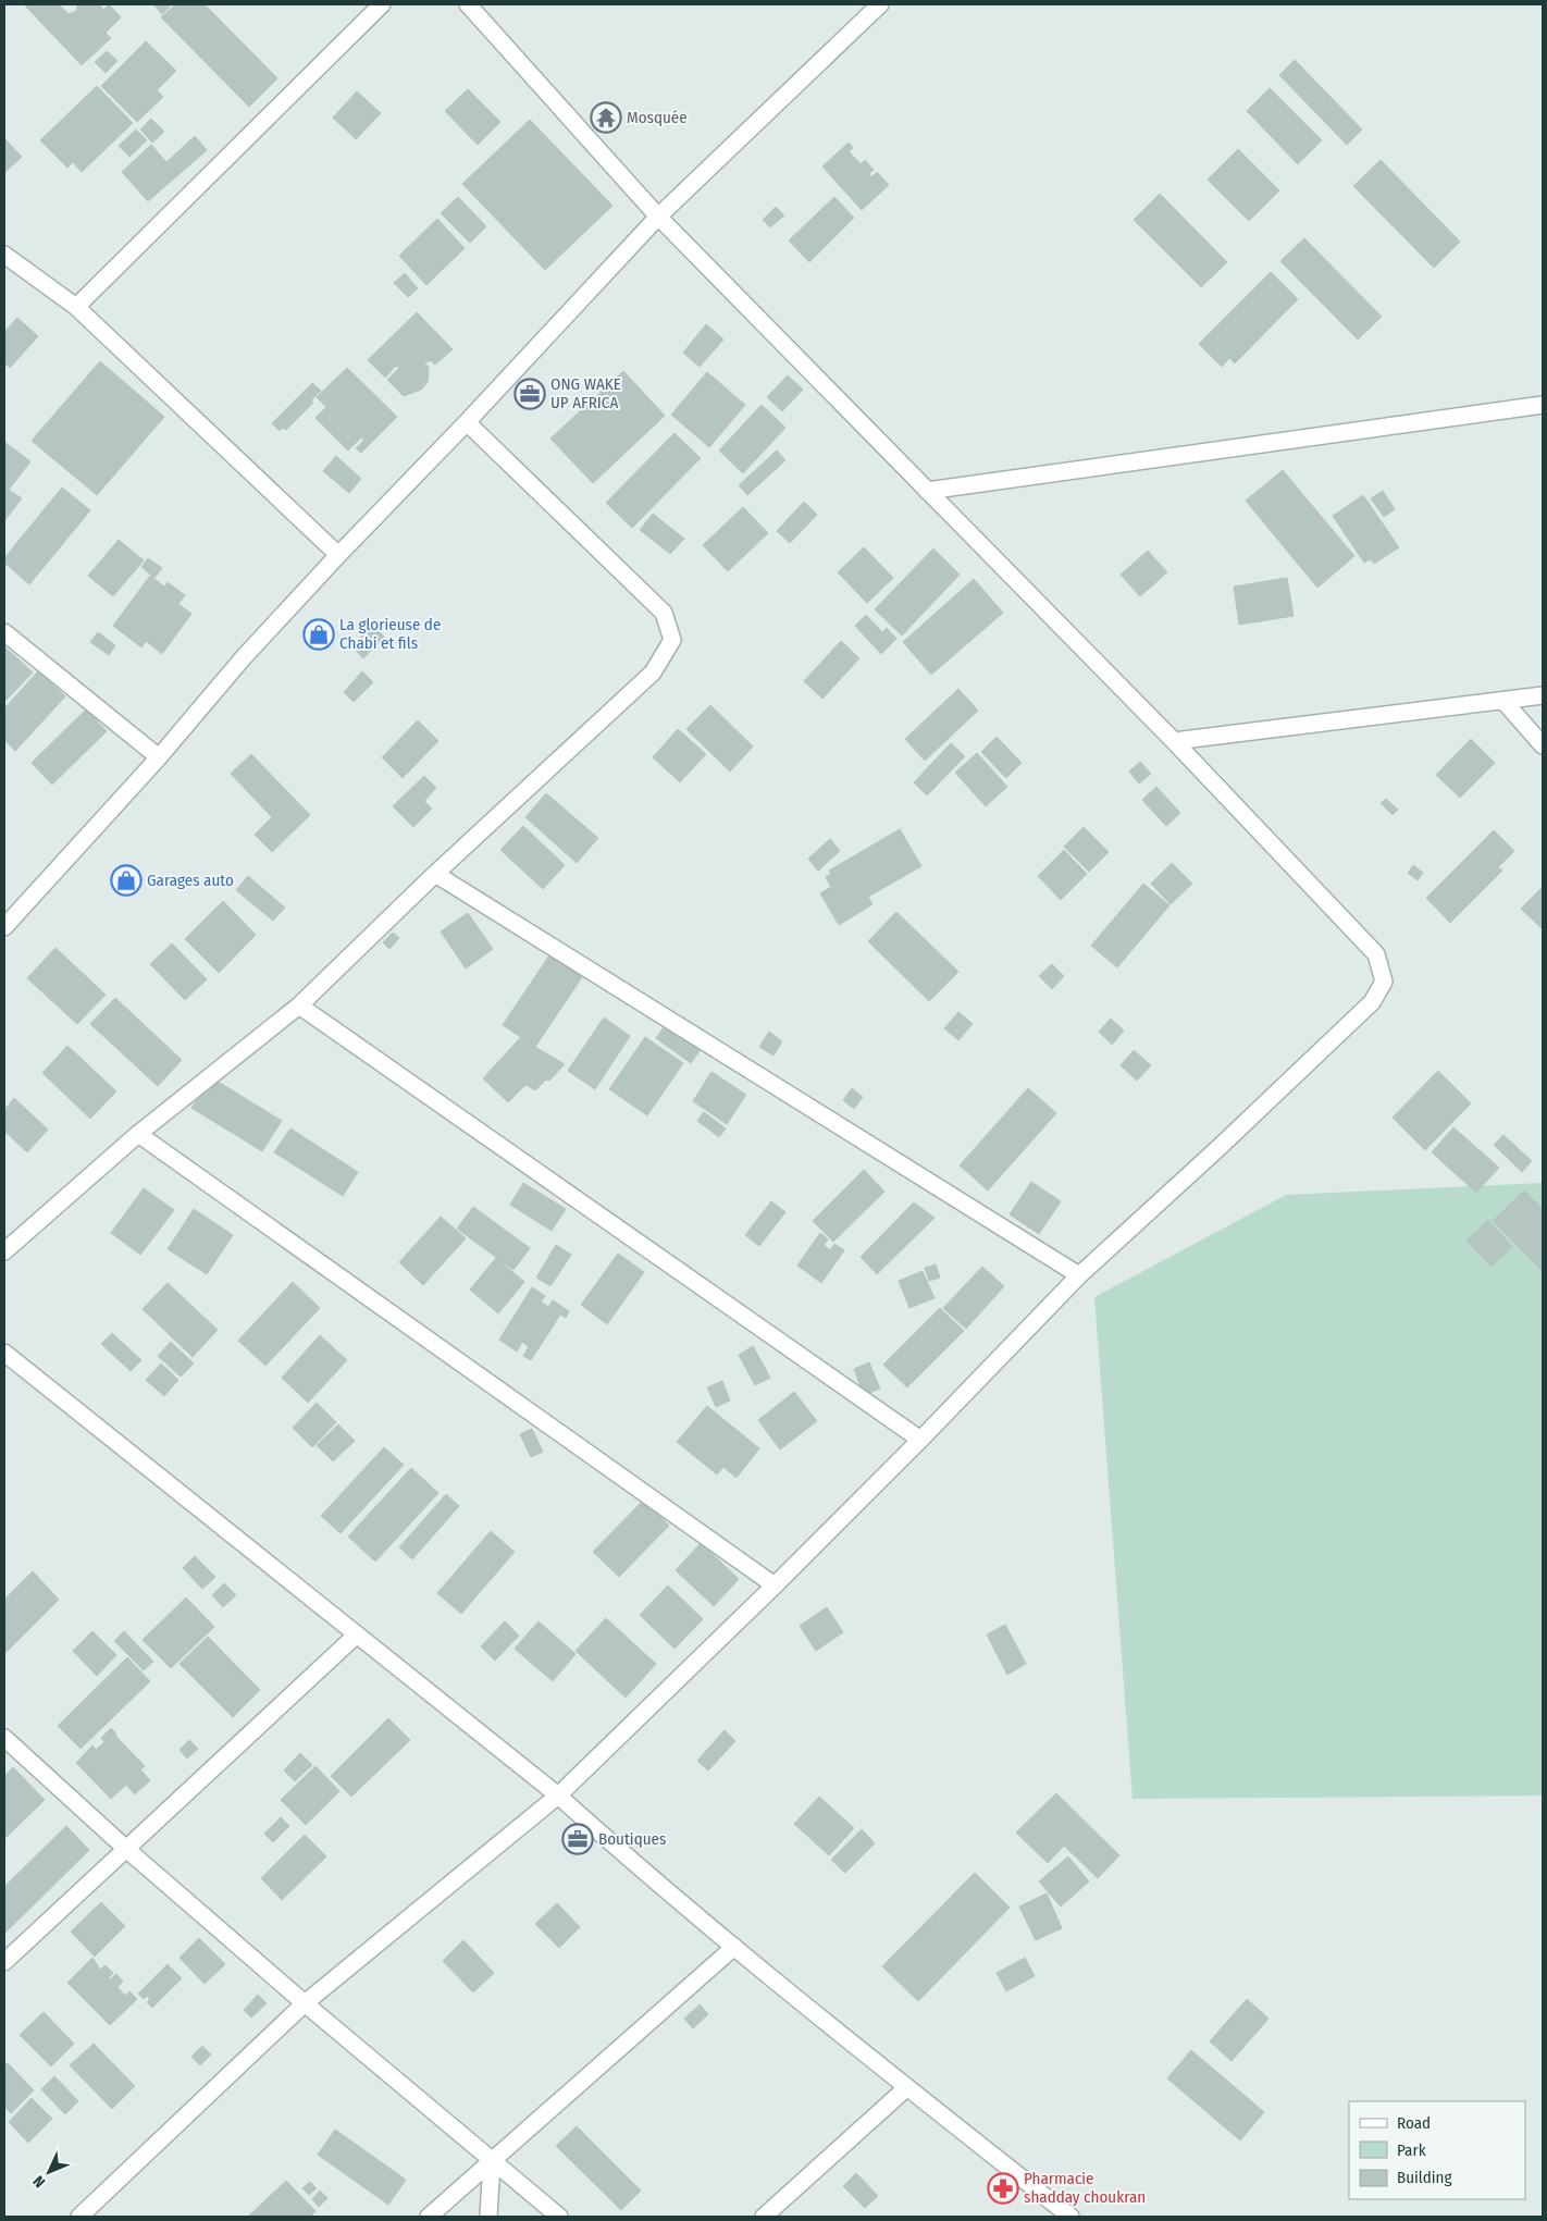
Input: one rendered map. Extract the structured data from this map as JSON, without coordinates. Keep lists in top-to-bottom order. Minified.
{"places":{"temple":["Mosquée"],"office":["ONG WAKE UP AFRICA","Boutiques"],"shop":["La glorieuse de Chabi et fils","Garages auto"],"pharmacy":["Pharmacie shadday choukran"]},"legend":["Road","Park","Building"],"north":"bottom left"}
